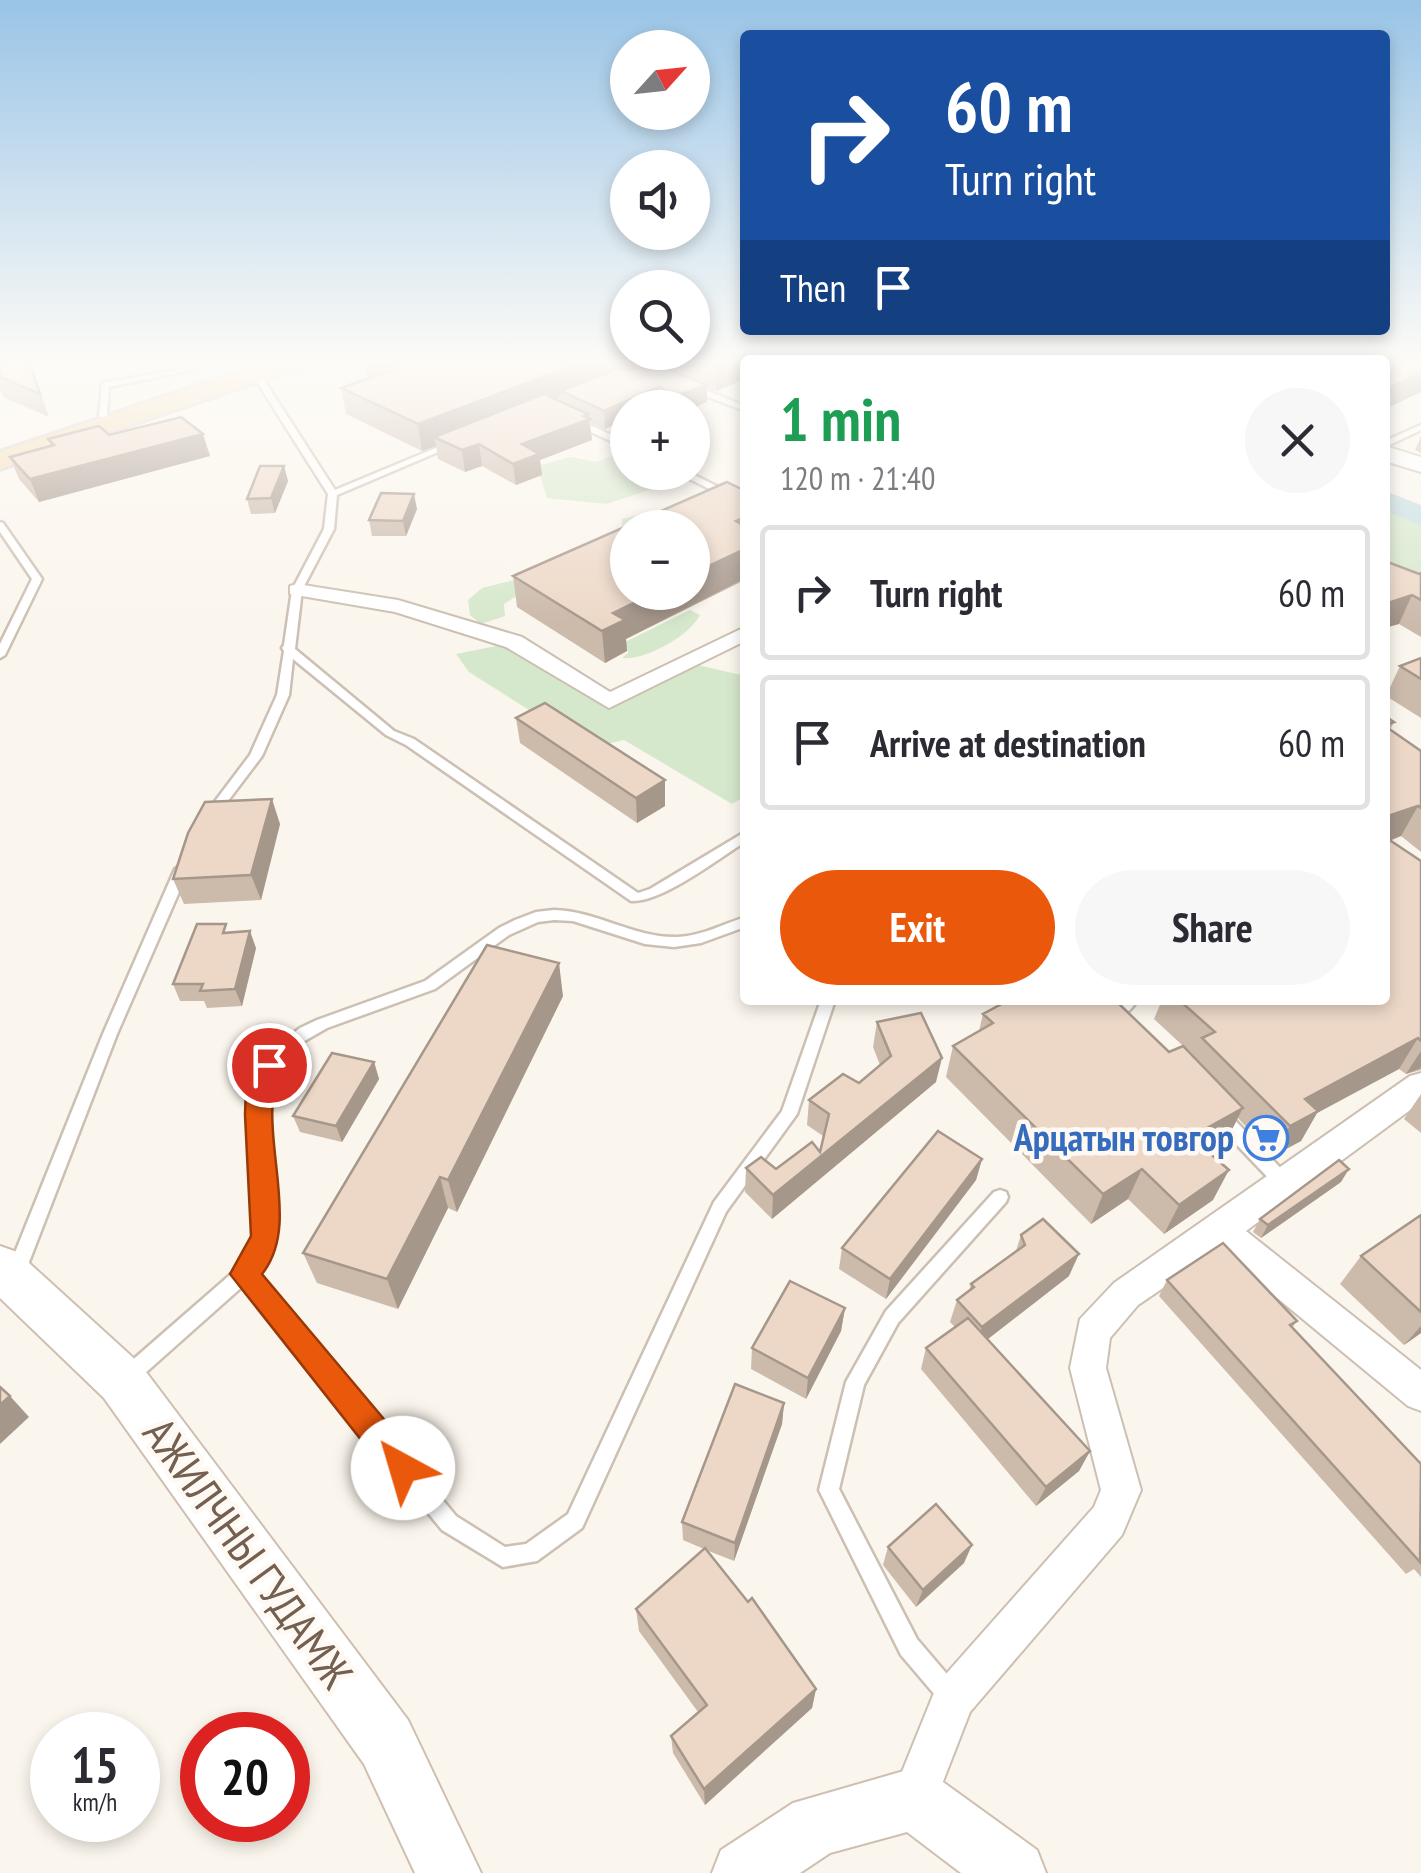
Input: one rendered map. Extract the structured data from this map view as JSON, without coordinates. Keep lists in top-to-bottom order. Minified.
{"streets":{"main road":["АЖИЛЧНЫ ГУДАМЖ"]},"places":{"supermarket":["Арцатын товгор"]},"north":"top right","page":{"map_buttons":["+","−"],"turn":["60 m","Turn right"],"then":"Then","heading":["1 min","120 m · 21:40"],"list":[{"name":"Turn right","value":"60 m"},{"name":"Arrive at destination","value":"60 m"}],"buttons":["Exit","Share"],"speed":"15 km/h","limit":"20"}}
